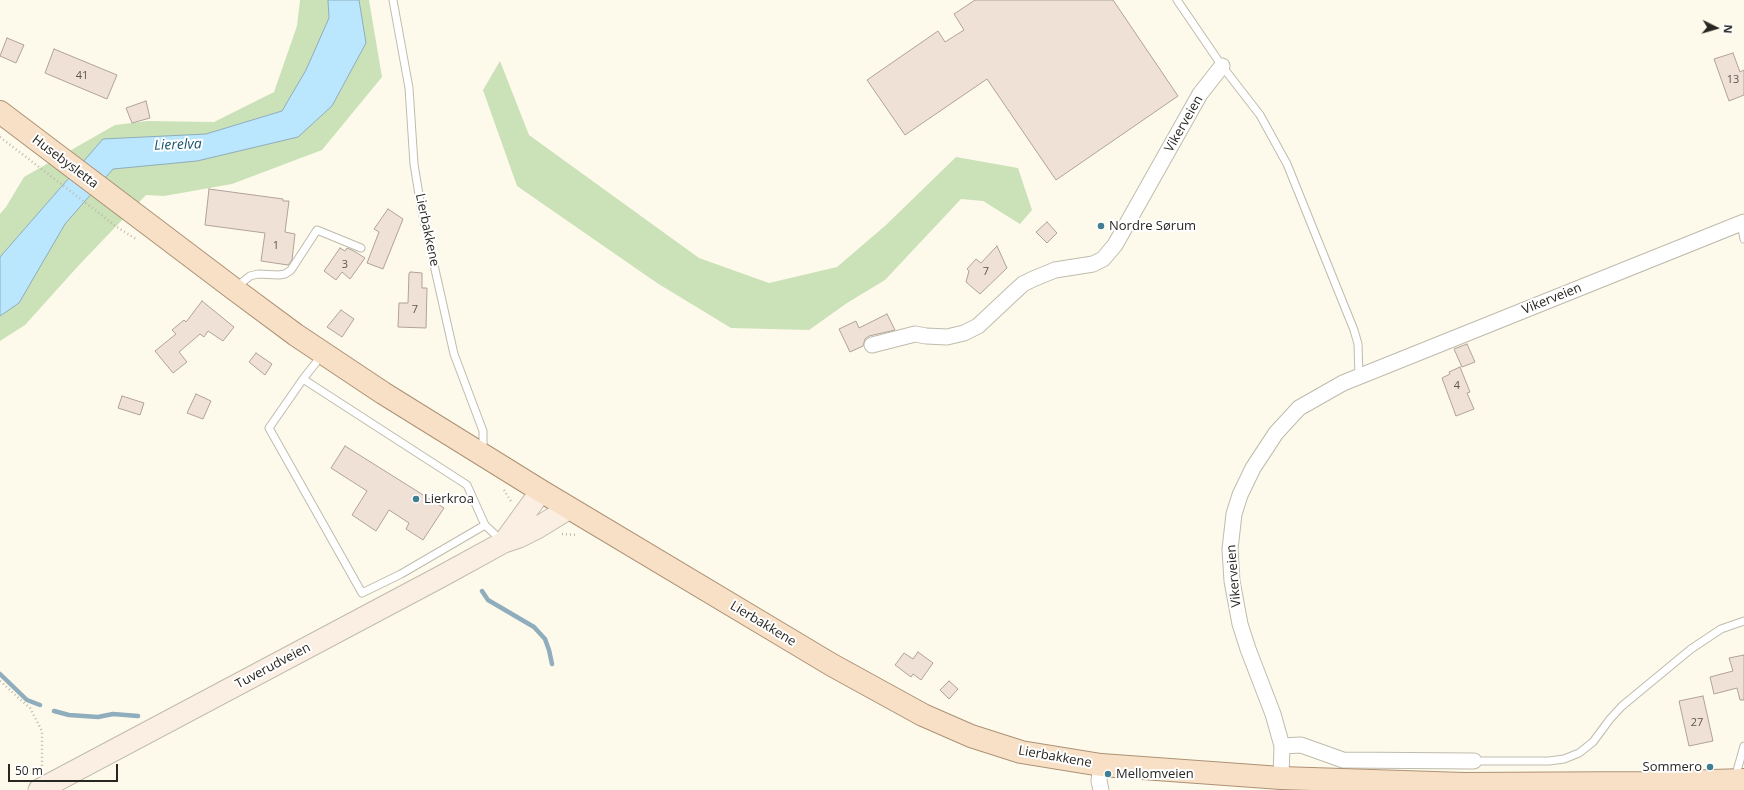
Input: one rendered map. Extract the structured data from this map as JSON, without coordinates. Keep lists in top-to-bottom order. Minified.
{"streets":{"main road":["Husebysletta","Lierbakkene","Tuverudveien"],"street":["Vikerveien"]},"crossings":[["Vikerveien","Lierbakkene"],["Husebysletta","Lierbakkene"],["Lierbakkene","Tuverudveien"]],"water":["Lierelva"],"places":["Nordre Sørum","Lierkroa","Sommero","Mellomveien"],"house_numbers":["41","13","1","3","7","7","4","27"],"scale_bar":"50 m","north":"right"}
